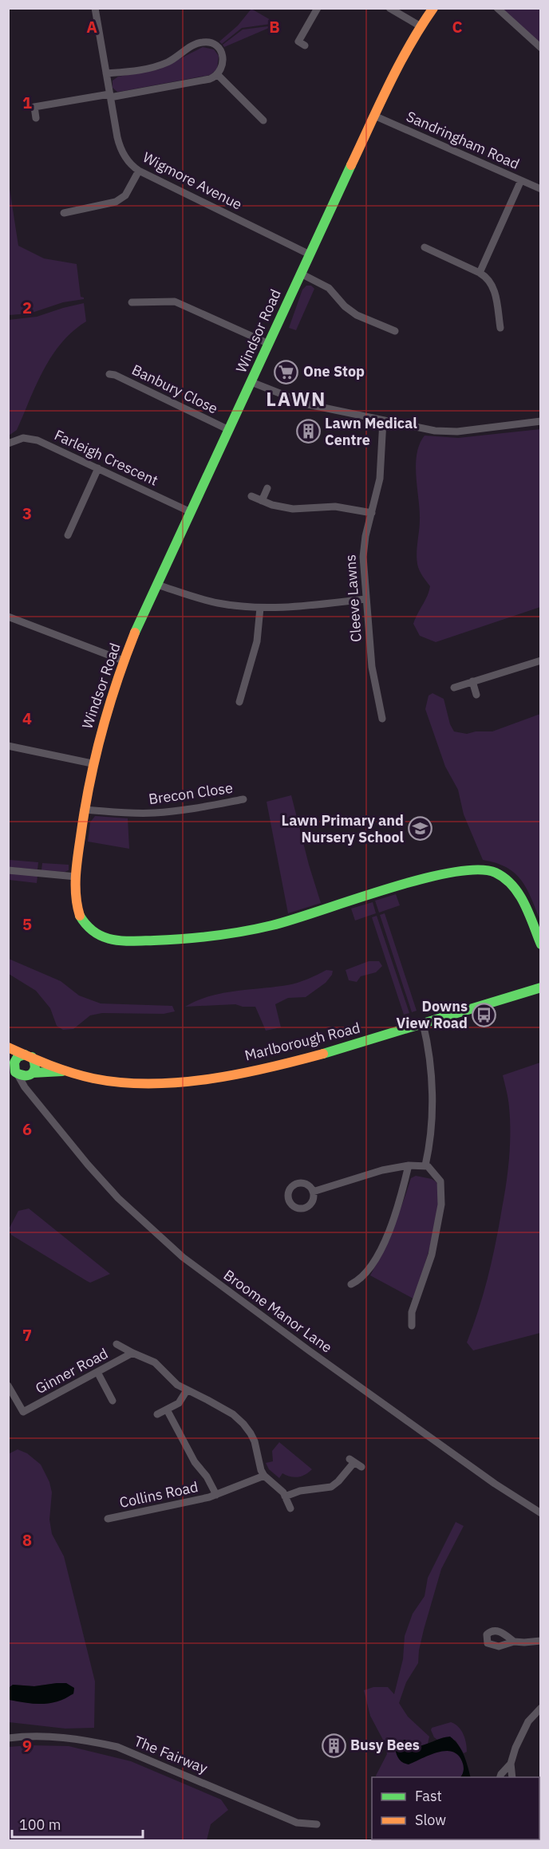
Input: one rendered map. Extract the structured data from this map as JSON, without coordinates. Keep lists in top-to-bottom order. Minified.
{"streets":{"street":["Sandringham Road","Wigmore Avenue","Windsor Road","Banbury Close","Farleigh Crescent","Cleeve Lawns","Brecon Close","Marlborough Road","Broome Manor Lane","Ginner Road","Collins Road","The Fairway"]},"crossings":[["Sandringham Road","Windsor Road"],["Wigmore Avenue","Windsor Road"],["Windsor Road","Banbury Close"],["Windsor Road","Farleigh Crescent"],["Windsor Road","Brecon Close"],["Marlborough Road","Broome Manor Lane"]],"districts":["LAWN"],"places":{"supermarket":["One Stop"],"building":["Lawn Medical Centre","Busy Bees"],"school or university":["Lawn Primary and Nursery School"],"bus stop":["Downs View Road"]},"legend":["Fast","Slow"],"scale_bar":"100 m","grid":{"columns":["A","B","C"],"rows":["1","2","3","4","5","6","7","8","9"]}}
